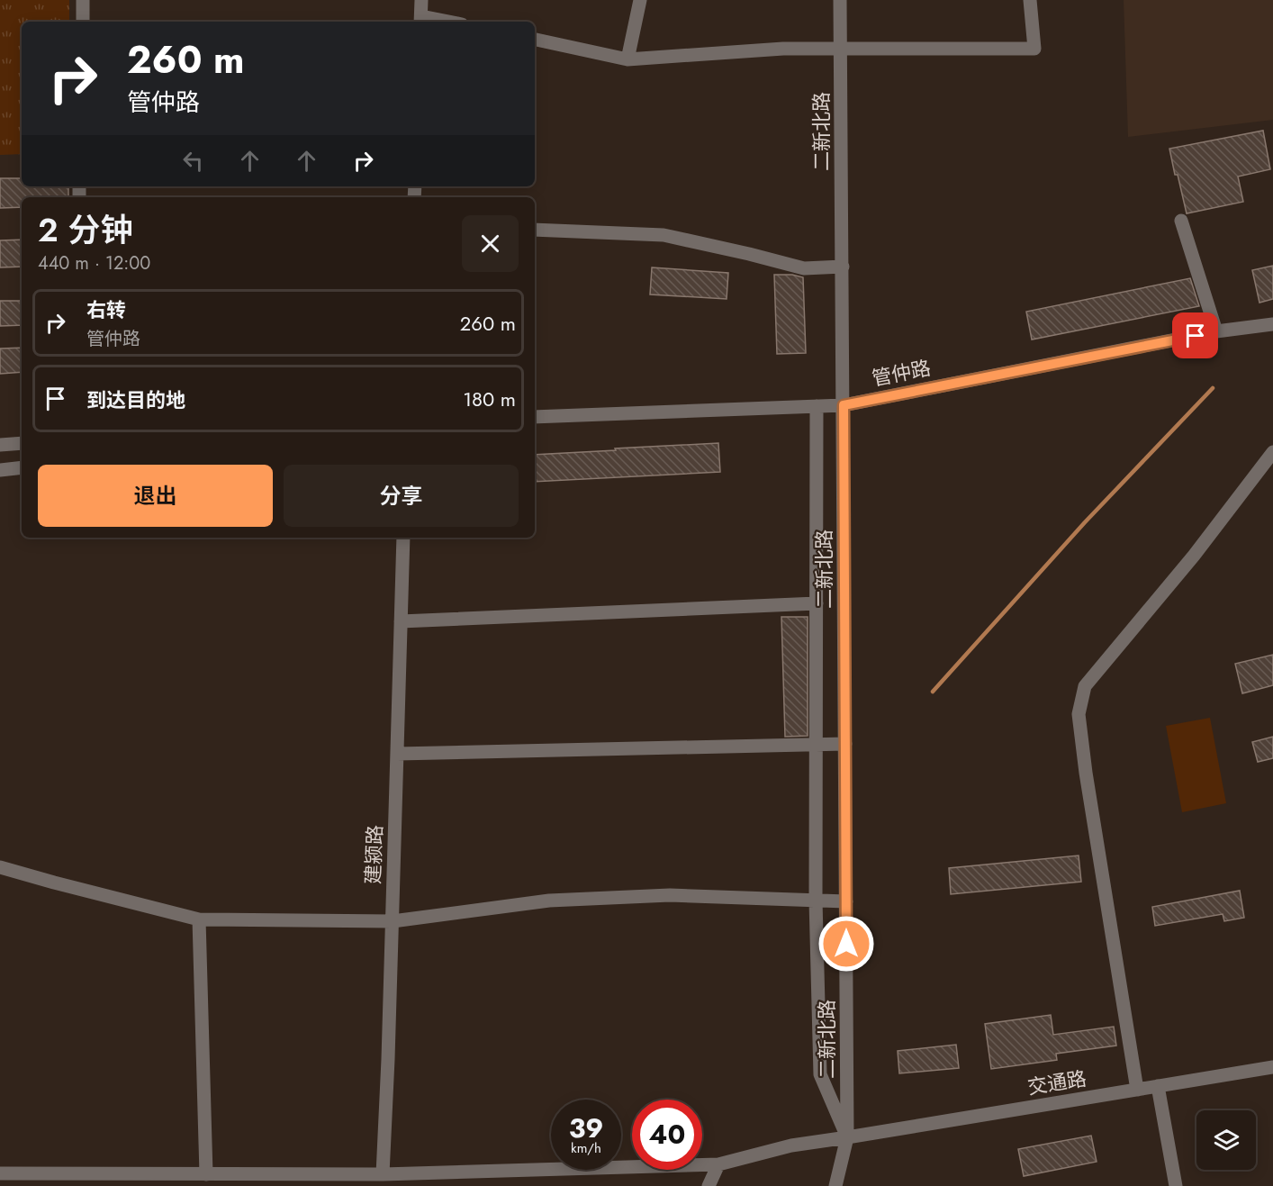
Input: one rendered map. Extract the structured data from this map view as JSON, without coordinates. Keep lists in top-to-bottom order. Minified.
{"streets":{"street":["二新北路","管仲路","建颍路","交通路"]},"crossings":[["二新北路","管仲路"],["二新北路","交通路"],["建颍路","交通路"]],"page":{"turn":["260 m","管仲路"],"heading":["2 分钟","440 m · 12:00"],"list":[{"name":"右转","note":"管仲路","value":"260 m"},{"name":"到达目的地","value":"180 m"}],"buttons":["退出","分享"],"speed":"39 km/h","limit":"40"}}
